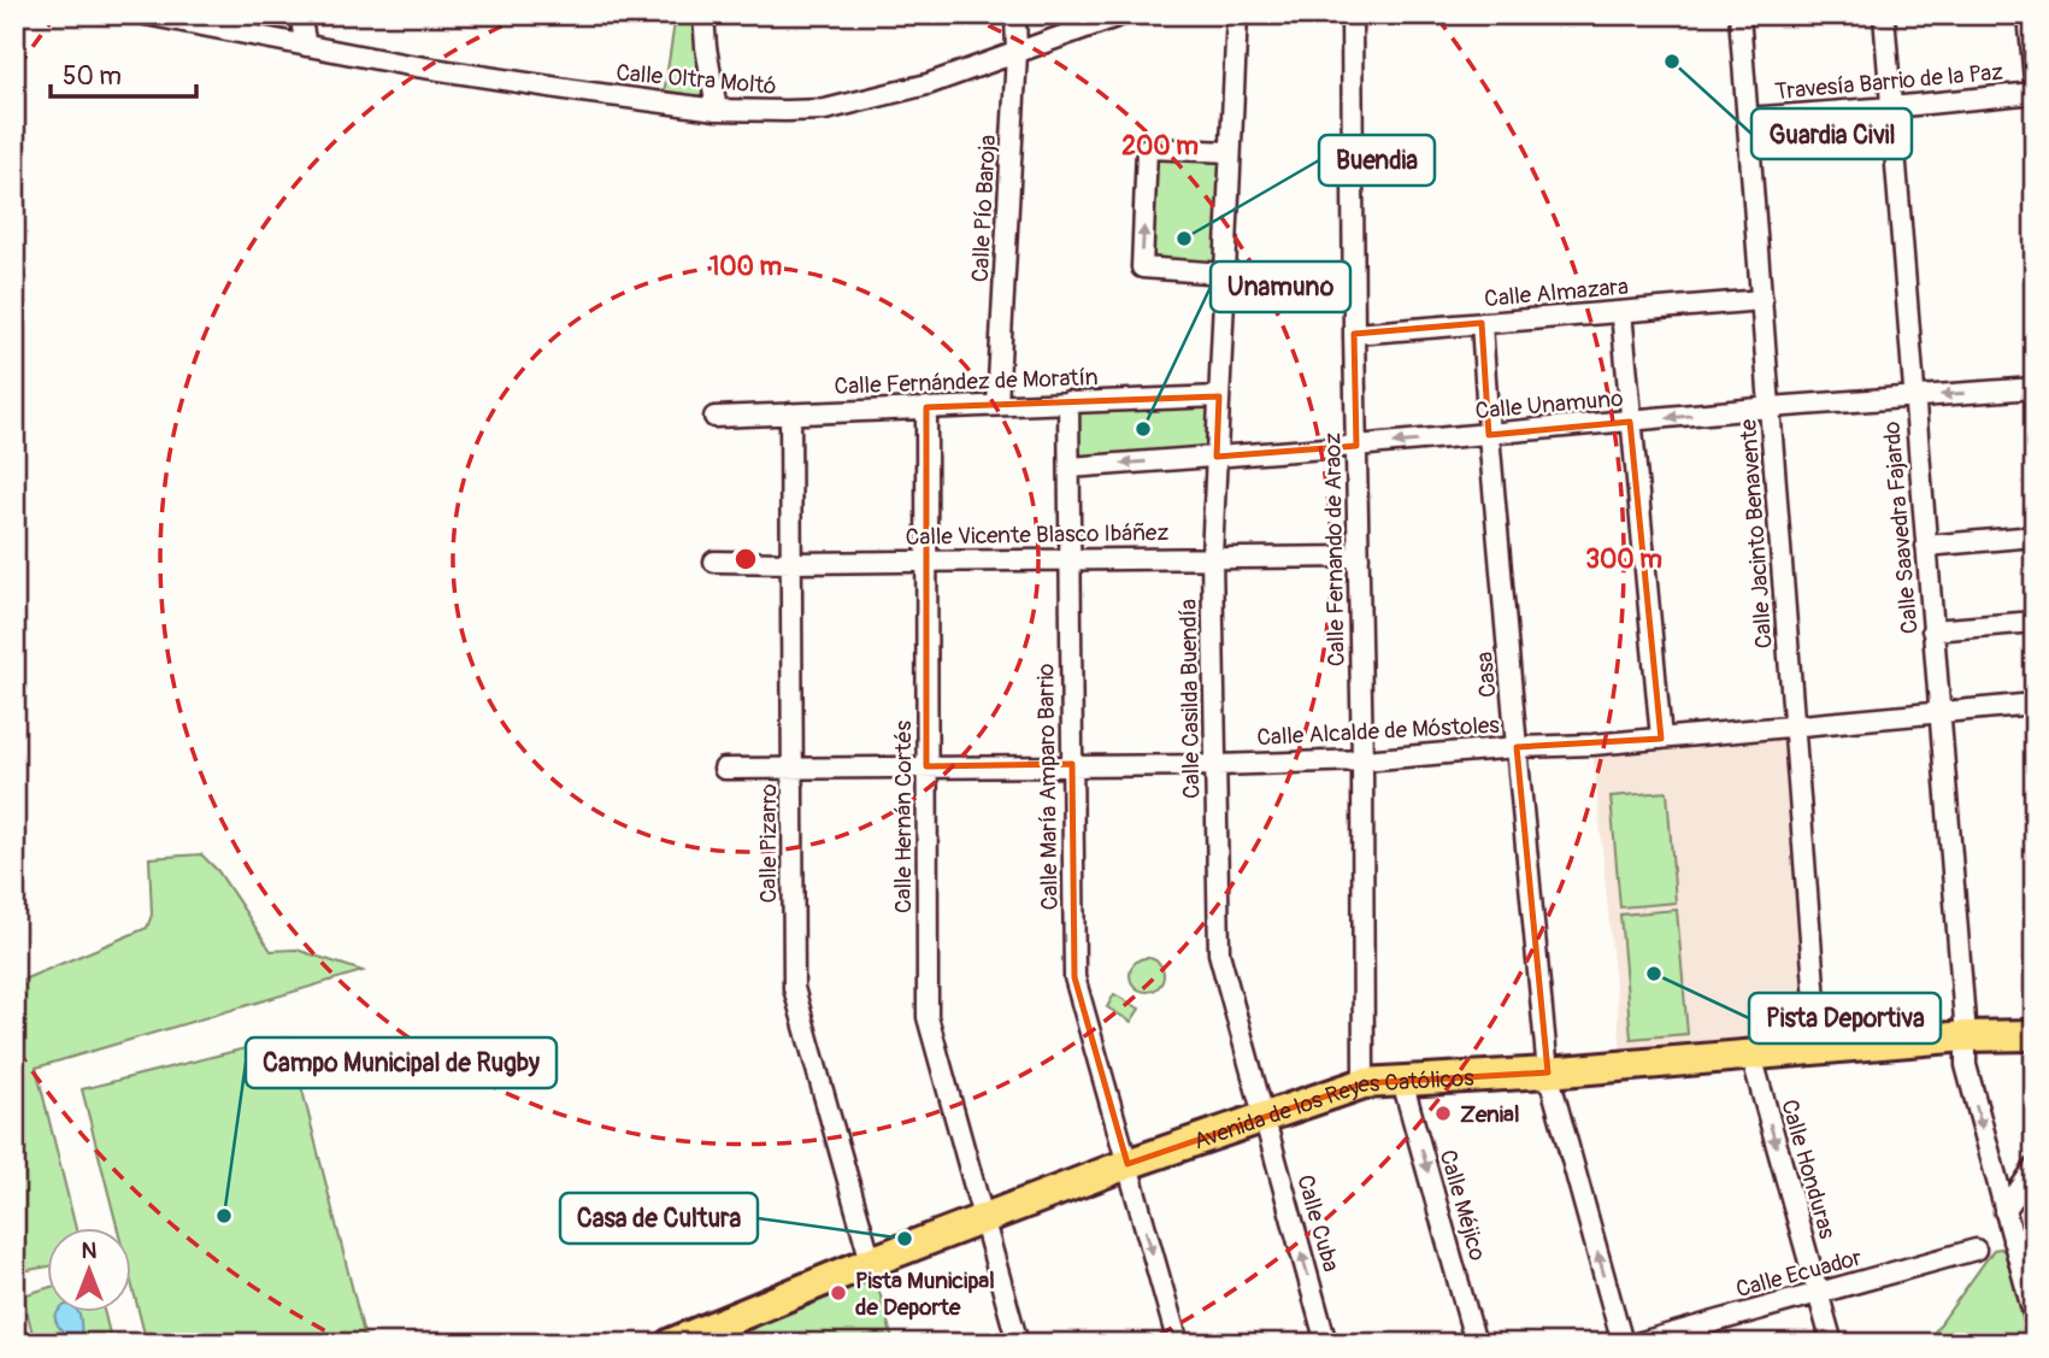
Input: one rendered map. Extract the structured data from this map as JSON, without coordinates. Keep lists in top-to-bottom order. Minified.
{"streets":{"main road":["Avenida de los Reyes Católicos"],"street":["Calle Oltra Moltó","Travesía Barrio de la Paz","Calle Pío Baroja","Calle Almazara","Calle Fernández de Moratín","Calle Unamuno","Calle Saavedra Fajardo","Calle Vicente Blasco Ibáñez","Calle Jacinto Benavente","Calle Fernando de Araoz","Casa","Calle Casilda Buendía","Calle Alcalde de Móstoles","Calle María Amparo Barrio","Calle Hernán Cortés","Calle Pizarro","Calle Honduras","Calle Méjico","Calle Cuba","Calle Ecuador"]},"crossings":[["Calle Oltra Moltó","Calle Pío Baroja"],["Travesía Barrio de la Paz","Calle Saavedra Fajardo"],["Travesía Barrio de la Paz","Calle Jacinto Benavente"],["Calle Pío Baroja","Calle Fernández de Moratín"],["Calle Almazara","Calle Jacinto Benavente"],["Calle Almazara","Calle Fernando de Araoz"],["Calle Almazara","Casa"],["Calle Fernández de Moratín","Calle Casilda Buendía"],["Calle Fernández de Moratín","Calle María Amparo Barrio"],["Calle Fernández de Moratín","Calle Hernán Cortés"],["Calle Fernández de Moratín","Calle Pizarro"],["Calle Unamuno","Calle Saavedra Fajardo"],["Calle Unamuno","Calle Jacinto Benavente"],["Calle Unamuno","Calle Fernando de Araoz"],["Calle Unamuno","Casa"],["Calle Unamuno","Calle Casilda Buendía"],["Calle Unamuno","Calle María Amparo Barrio"],["Calle Saavedra Fajardo","Calle Alcalde de Móstoles"],["Calle Saavedra Fajardo","Avenida de los Reyes Católicos"],["Calle Vicente Blasco Ibáñez","Calle Fernando de Araoz"],["Calle Vicente Blasco Ibáñez","Calle Casilda Buendía"],["Calle Vicente Blasco Ibáñez","Calle María Amparo Barrio"],["Calle Vicente Blasco Ibáñez","Calle Hernán Cortés"],["Calle Vicente Blasco Ibáñez","Calle Pizarro"],["Calle Jacinto Benavente","Calle Alcalde de Móstoles"],["Calle Jacinto Benavente","Avenida de los Reyes Católicos"],["Calle Fernando de Araoz","Calle Alcalde de Móstoles"],["Calle Fernando de Araoz","Avenida de los Reyes Católicos"],["Casa","Calle Alcalde de Móstoles"],["Casa","Avenida de los Reyes Católicos"],["Calle Casilda Buendía","Calle Alcalde de Móstoles"],["Calle Casilda Buendía","Avenida de los Reyes Católicos"],["Calle Casilda Buendía","Calle Cuba"],["Calle Alcalde de Móstoles","Calle María Amparo Barrio"],["Calle Alcalde de Móstoles","Calle Hernán Cortés"],["Calle Alcalde de Móstoles","Calle Pizarro"],["Calle María Amparo Barrio","Avenida de los Reyes Católicos"],["Calle Hernán Cortés","Avenida de los Reyes Católicos"],["Calle Pizarro","Avenida de los Reyes Católicos"],["Avenida de los Reyes Católicos","Calle Honduras"],["Avenida de los Reyes Católicos","Calle Méjico"],["Avenida de los Reyes Católicos","Calle Cuba"],["Calle Honduras","Calle Ecuador"]],"one_way":["Calle Unamuno","Calle Honduras","Calle Méjico","Calle Cuba"],"places":["Guardia Civil","Buendia","Unamuno","Pista Deportiva","Zenial","Campo Municipal de Rugby","Casa de Cultura","Pista Municipal de Deporte"],"scale_bar":"50 m","north":"top","rings":["200 m","100 m","300 m"]}
